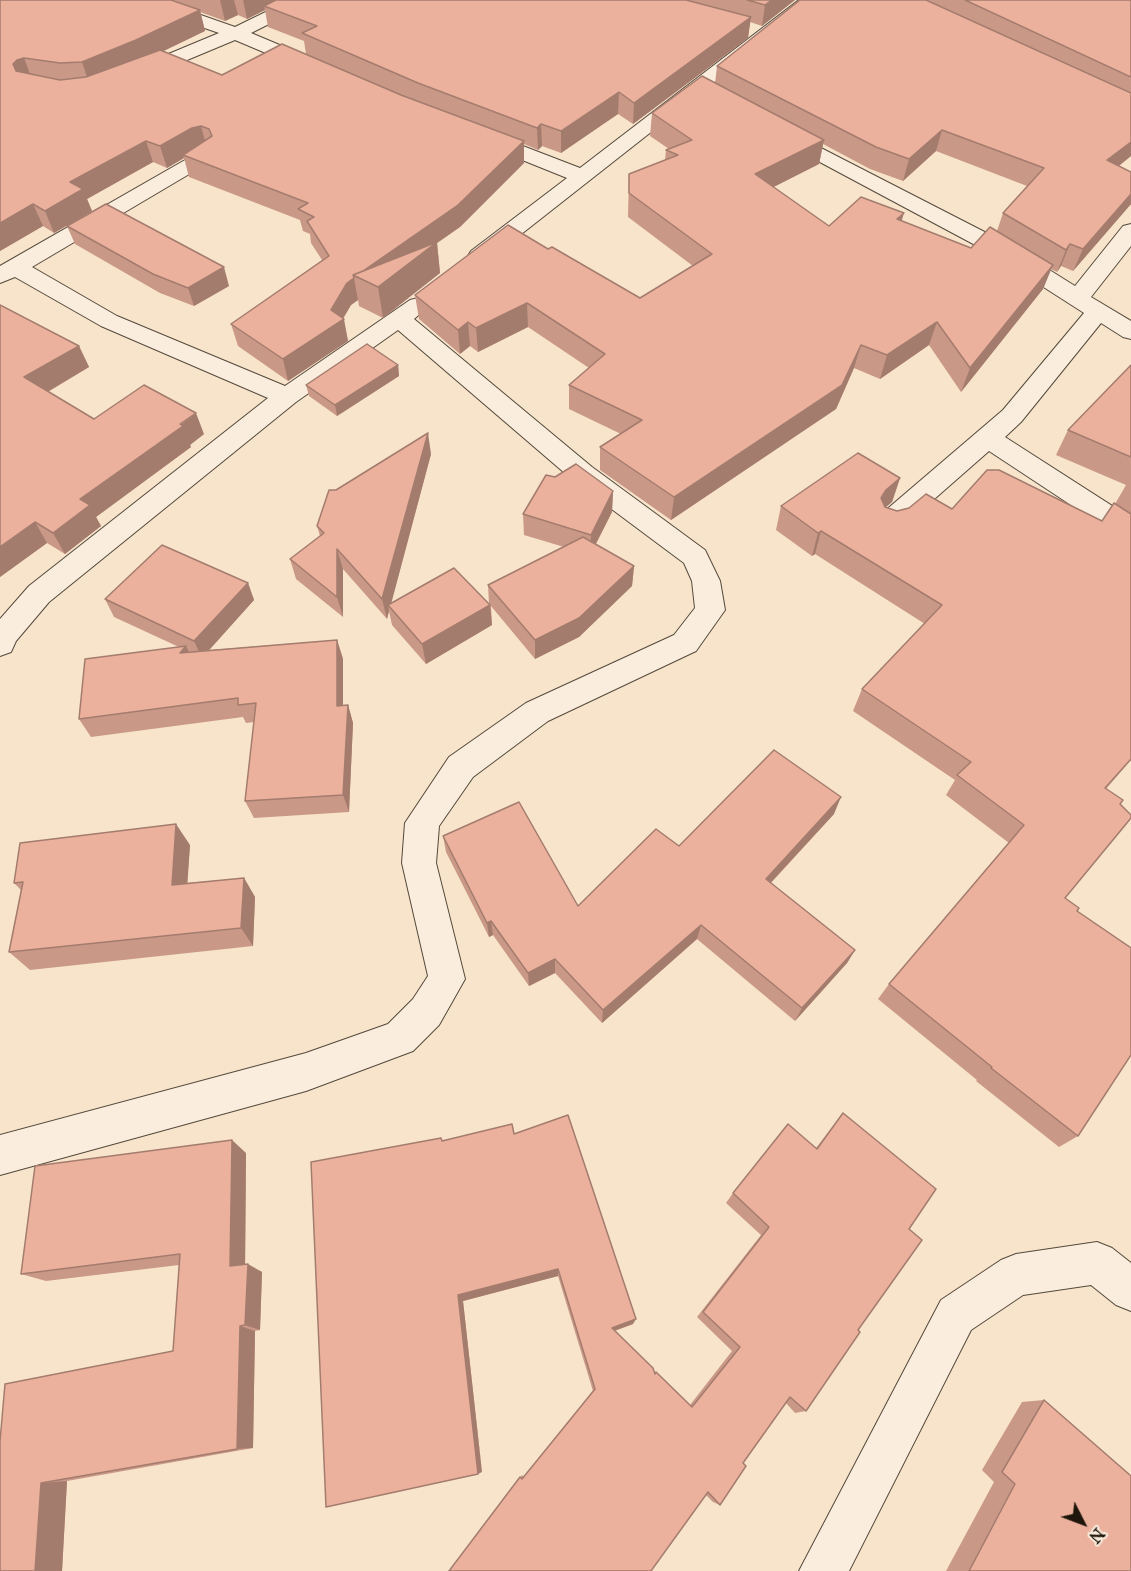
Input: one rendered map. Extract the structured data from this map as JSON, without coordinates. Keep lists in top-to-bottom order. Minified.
{"north":"bottom right"}
